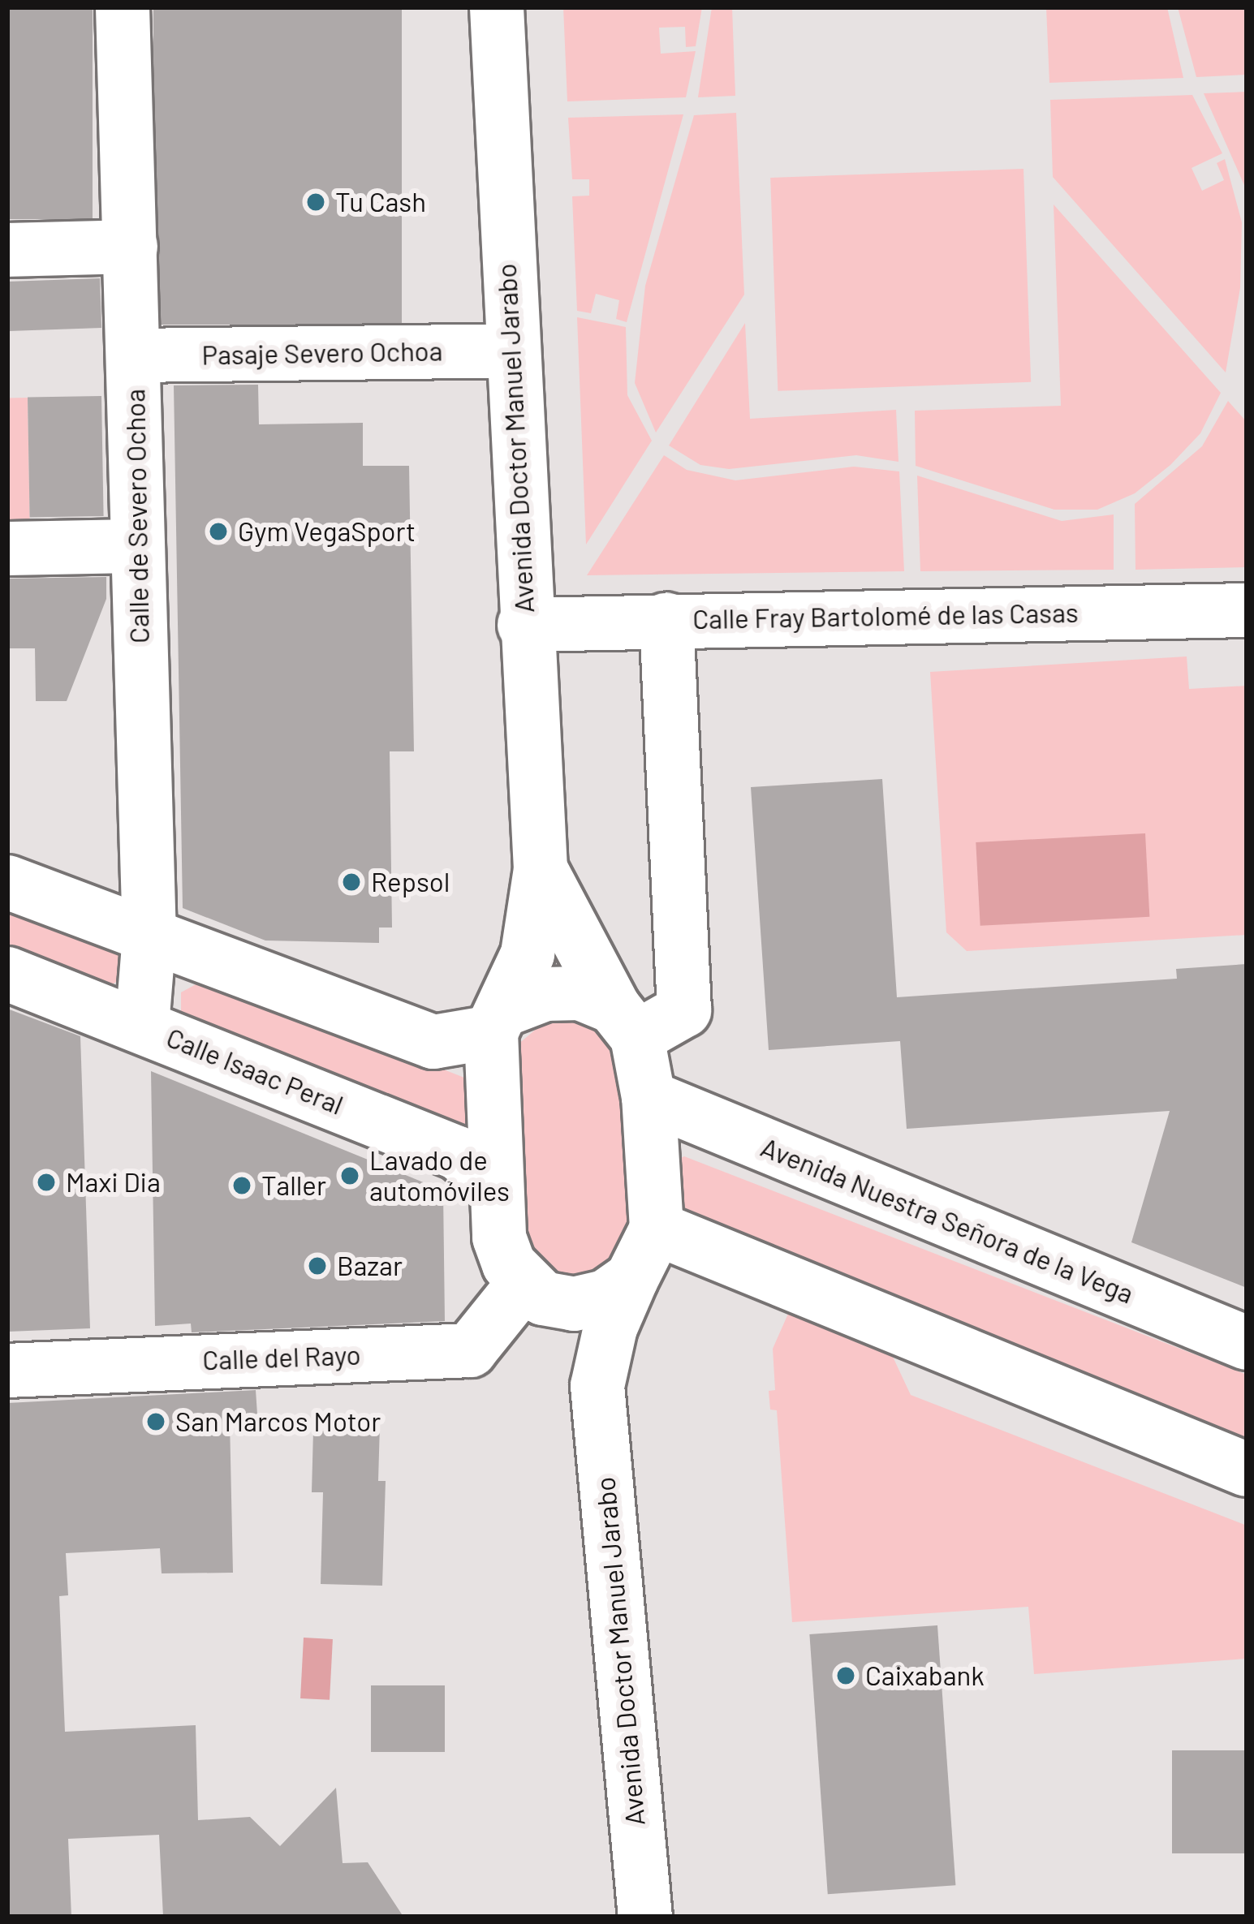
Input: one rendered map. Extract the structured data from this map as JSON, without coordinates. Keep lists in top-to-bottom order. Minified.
{"streets":{"street":["Pasaje Severo Ochoa","Avenida Doctor Manuel Jarabo","Calle de Severo Ochoa","Calle Fray Bartolomé de las Casas","Calle Isaac Peral","Avenida Nuestra Señora de la Vega","Calle del Rayo"]},"crossings":[["Pasaje Severo Ochoa","Avenida Doctor Manuel Jarabo"],["Pasaje Severo Ochoa","Calle de Severo Ochoa"],["Avenida Doctor Manuel Jarabo","Calle Fray Bartolomé de las Casas"],["Avenida Doctor Manuel Jarabo","Calle Isaac Peral"],["Avenida Doctor Manuel Jarabo","Avenida Nuestra Señora de la Vega"],["Avenida Doctor Manuel Jarabo","Calle del Rayo"],["Calle de Severo Ochoa","Calle Isaac Peral"]],"places":["Tu Cash","Gym VegaSport","Repsol","Lavado de automóviles","Maxi Dia","Taller","Bazar","San Marcos Motor","Caixabank"]}
